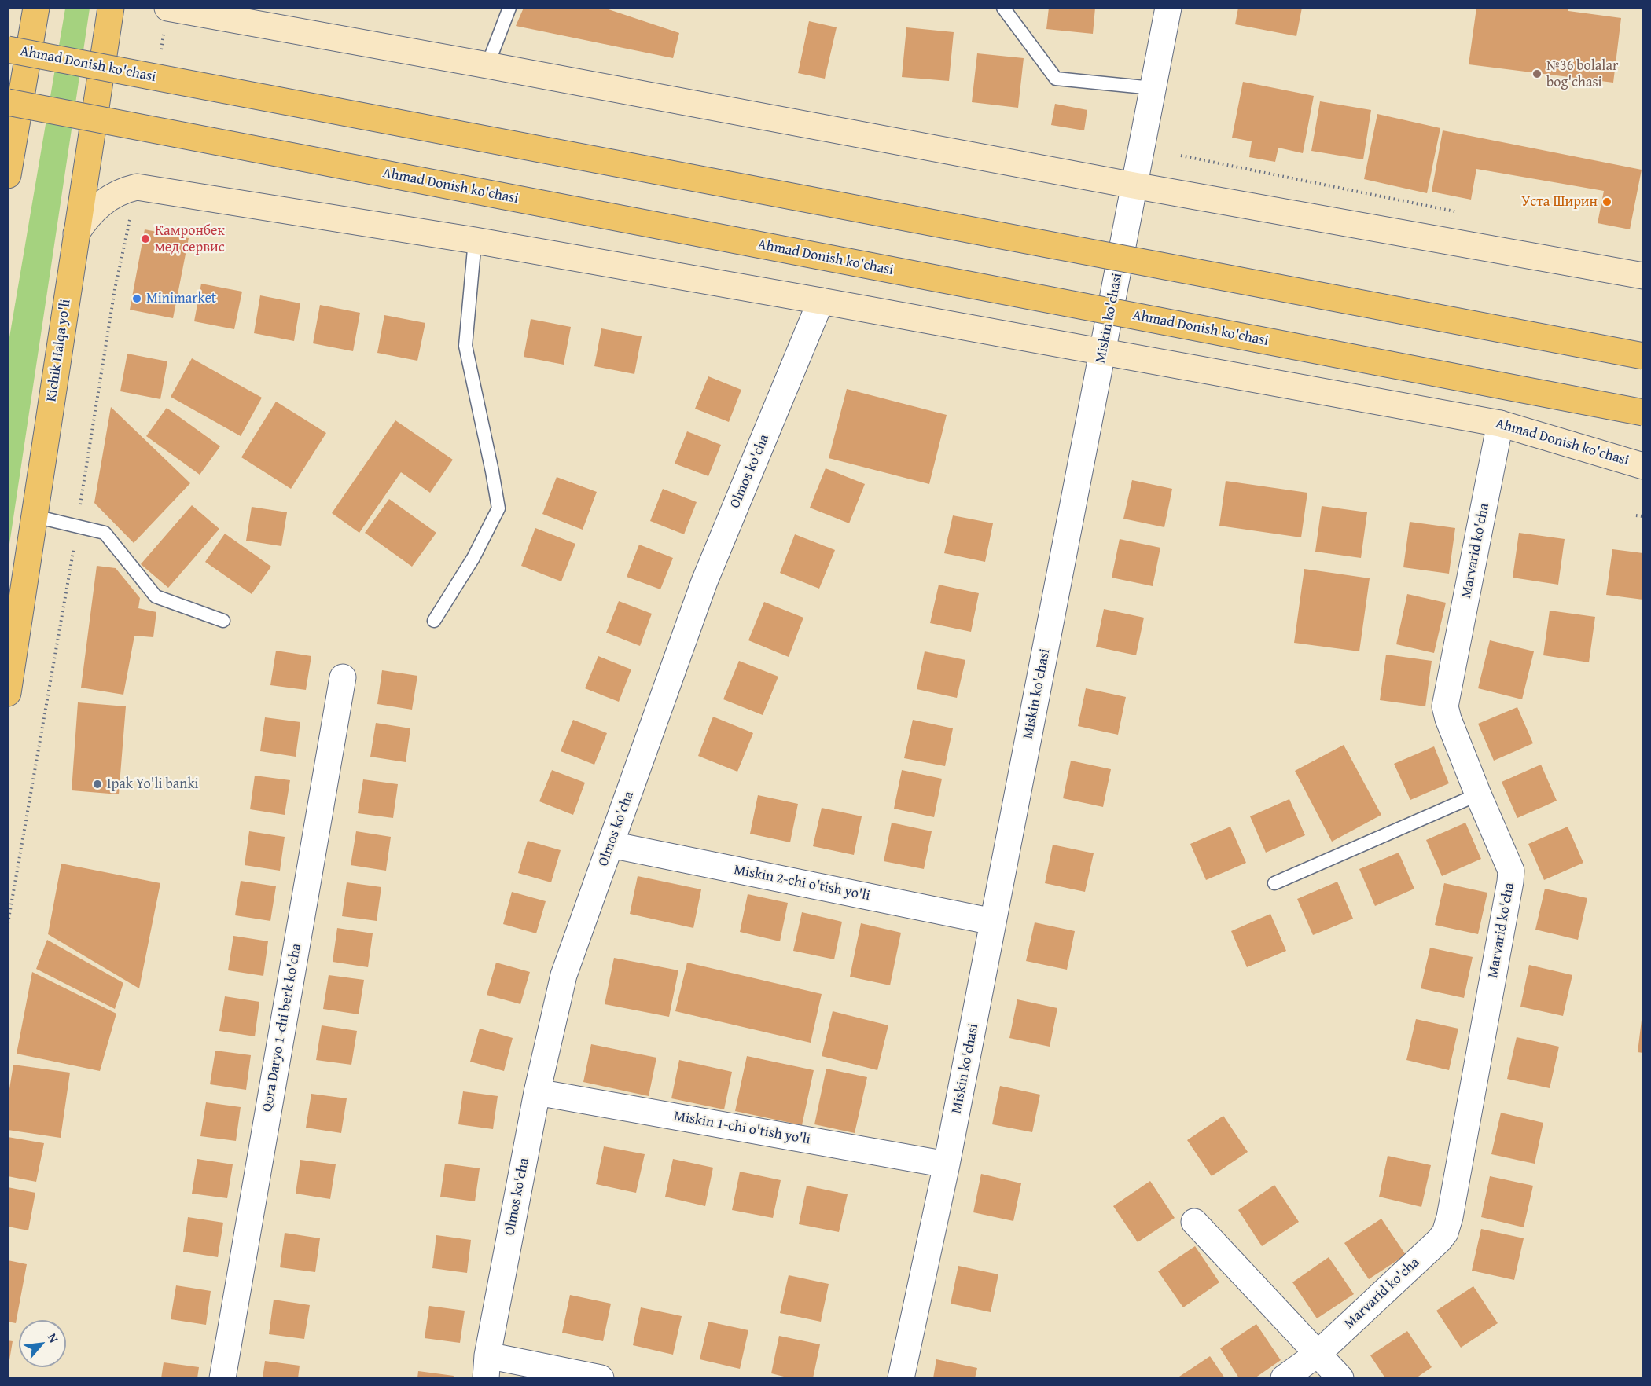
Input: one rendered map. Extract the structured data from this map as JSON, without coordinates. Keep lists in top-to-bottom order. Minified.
{"streets":{"main road":["Ahmad Donish ko'chasi","Kichik Halqa yo'li"],"street":["Miskin ko'chasi","Olmos ko'cha","Marvarid ko'cha","Miskin 2-chi o'tish yo'li","Qora Daryo 1-chi berk ko'cha","Miskin 1-chi o'tish yo'li"]},"crossings":[["Ahmad Donish ko'chasi","Miskin ko'chasi"],["Ahmad Donish ko'chasi","Kichik Halqa yo'li"],["Ahmad Donish ko'chasi","Olmos ko'cha"],["Ahmad Donish ko'chasi","Marvarid ko'cha"],["Miskin ko'chasi","Miskin 2-chi o'tish yo'li"],["Miskin ko'chasi","Miskin 1-chi o'tish yo'li"],["Olmos ko'cha","Miskin 2-chi o'tish yo'li"],["Olmos ko'cha","Miskin 1-chi o'tish yo'li"]],"places":["№36 bolalar bog'chasi","Уста Ширин","Камронбек мед сервис","Minimarket","Ipak Yo'li banki"],"north":"top right"}
